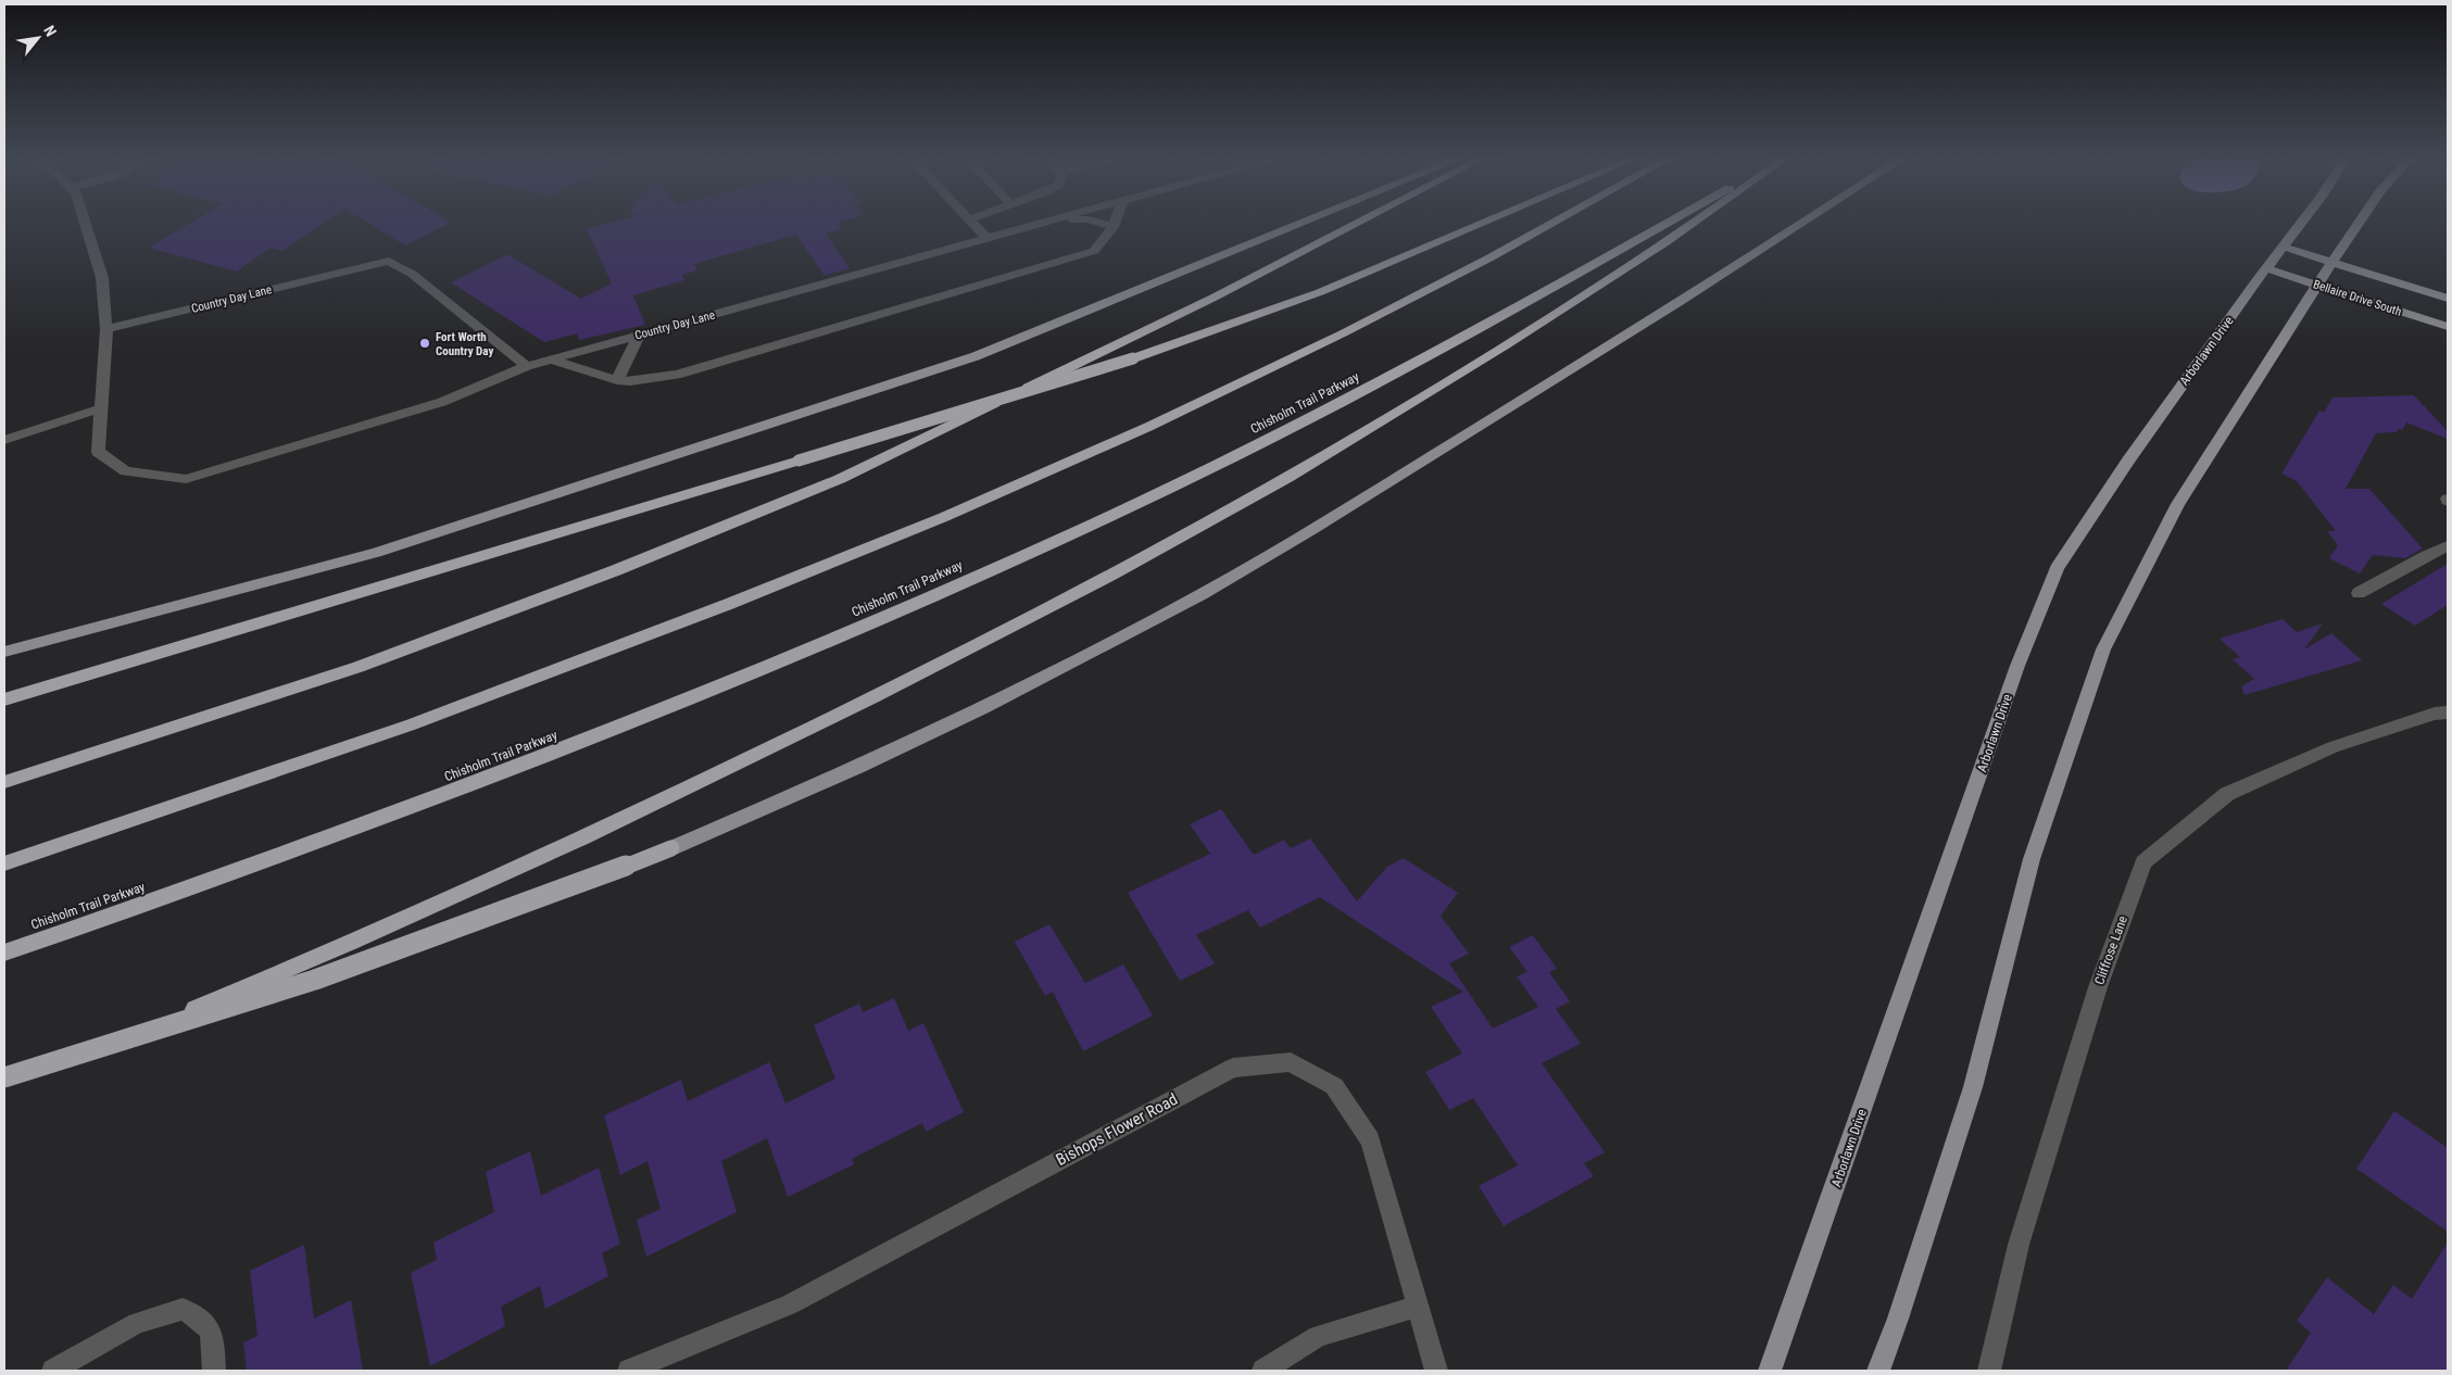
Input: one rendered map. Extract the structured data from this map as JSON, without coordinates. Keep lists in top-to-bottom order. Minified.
{"streets":{"highway":["Chisholm Trail Parkway"],"main road":["Bellaire Drive South","Arborlawn Drive"],"street":["Country Day Lane","Cliffrose Lane","Bishops Flower Road"]},"crossings":[["Bellaire Drive South","Arborlawn Drive"]],"places":["Fort Worth Country Day"],"north":"top right"}
